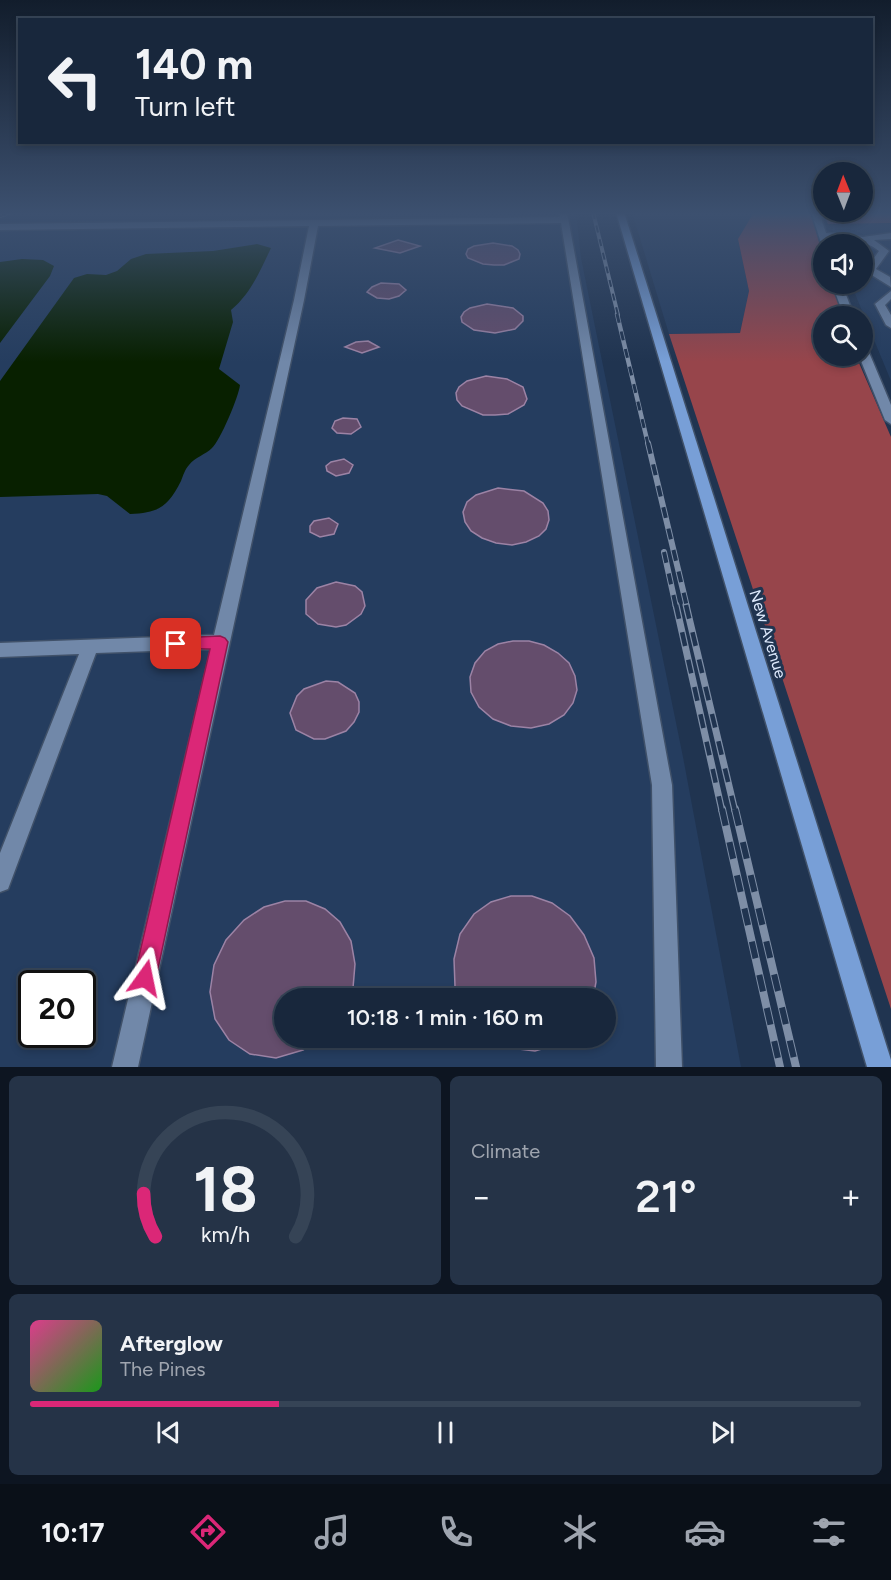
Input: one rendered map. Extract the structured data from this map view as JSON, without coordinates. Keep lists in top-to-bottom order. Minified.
{"streets":{"main road":["New Avenue"]},"north":"top","page":{"turn":["140 m","Turn left"],"limit":"20","trip":"10:18 · 1 min · 160 m","tile":"Climate","heat":["−","21°","+"],"song":["Afterglow","The Pines"],"tabs":"10:17","gauge":["18","km/h"]}}
